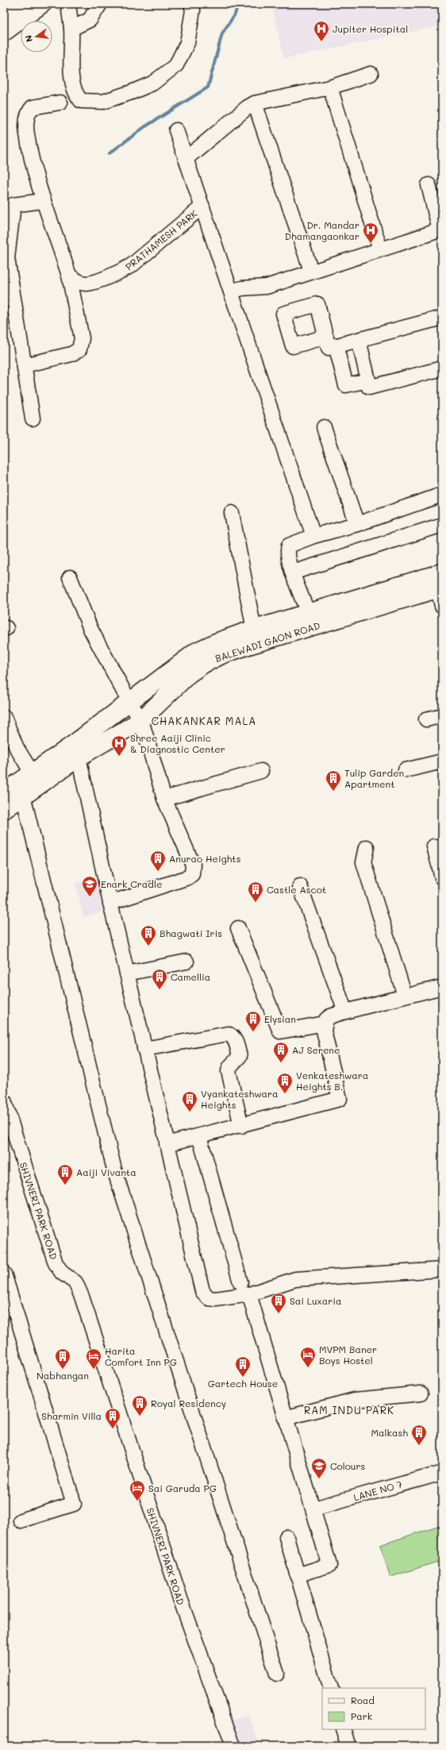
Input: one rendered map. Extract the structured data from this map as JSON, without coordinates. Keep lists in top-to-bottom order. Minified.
{"streets":{"main road":["BALEWADI GAON ROAD"],"street":["PRATHAMESH PARK","SHIVNERI PARK ROAD","LANE NO 7"]},"districts":["CHAKANKAR MALA","RAM INDU PARK"],"places":{"hospital":["Jupiter Hospital","Dr. Mandar Dhamangaonkar","Shree Aaiji Clinic & Diagnostic Center"],"building":["Tulip Garden Apartment","Anurao Heights","Castle Ascot","Bhagwati Iris","Camellia","Elysian","AJ Serene","Venkateshwara Heights B.","Vyankateshwara Heights","Aaiji Vivanta","Sai Luxaria","Nabhangan","Gartech House","Royal Residency","Sharmin Villa","Malkash"],"school or university":["Enark Cradle","Colours"],"hotel":["MVPM Baner Boys Hostel","Harita Comfort Inn PG","Sai Garuda PG"]},"legend":["Road","Park"],"north":"left"}
